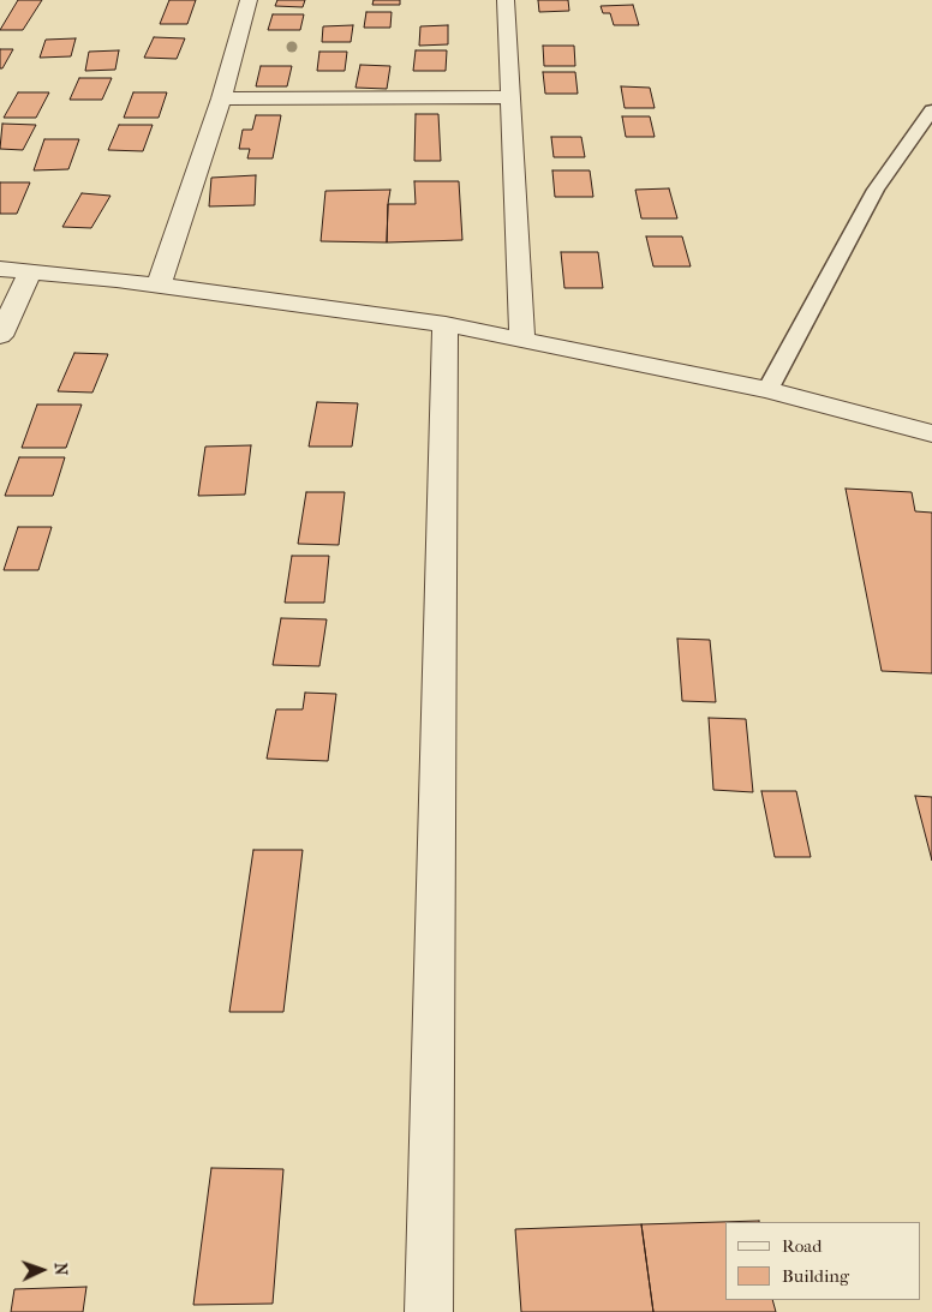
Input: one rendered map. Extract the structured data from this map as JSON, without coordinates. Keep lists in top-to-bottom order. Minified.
{"legend":["Road","Building"],"north":"right"}
